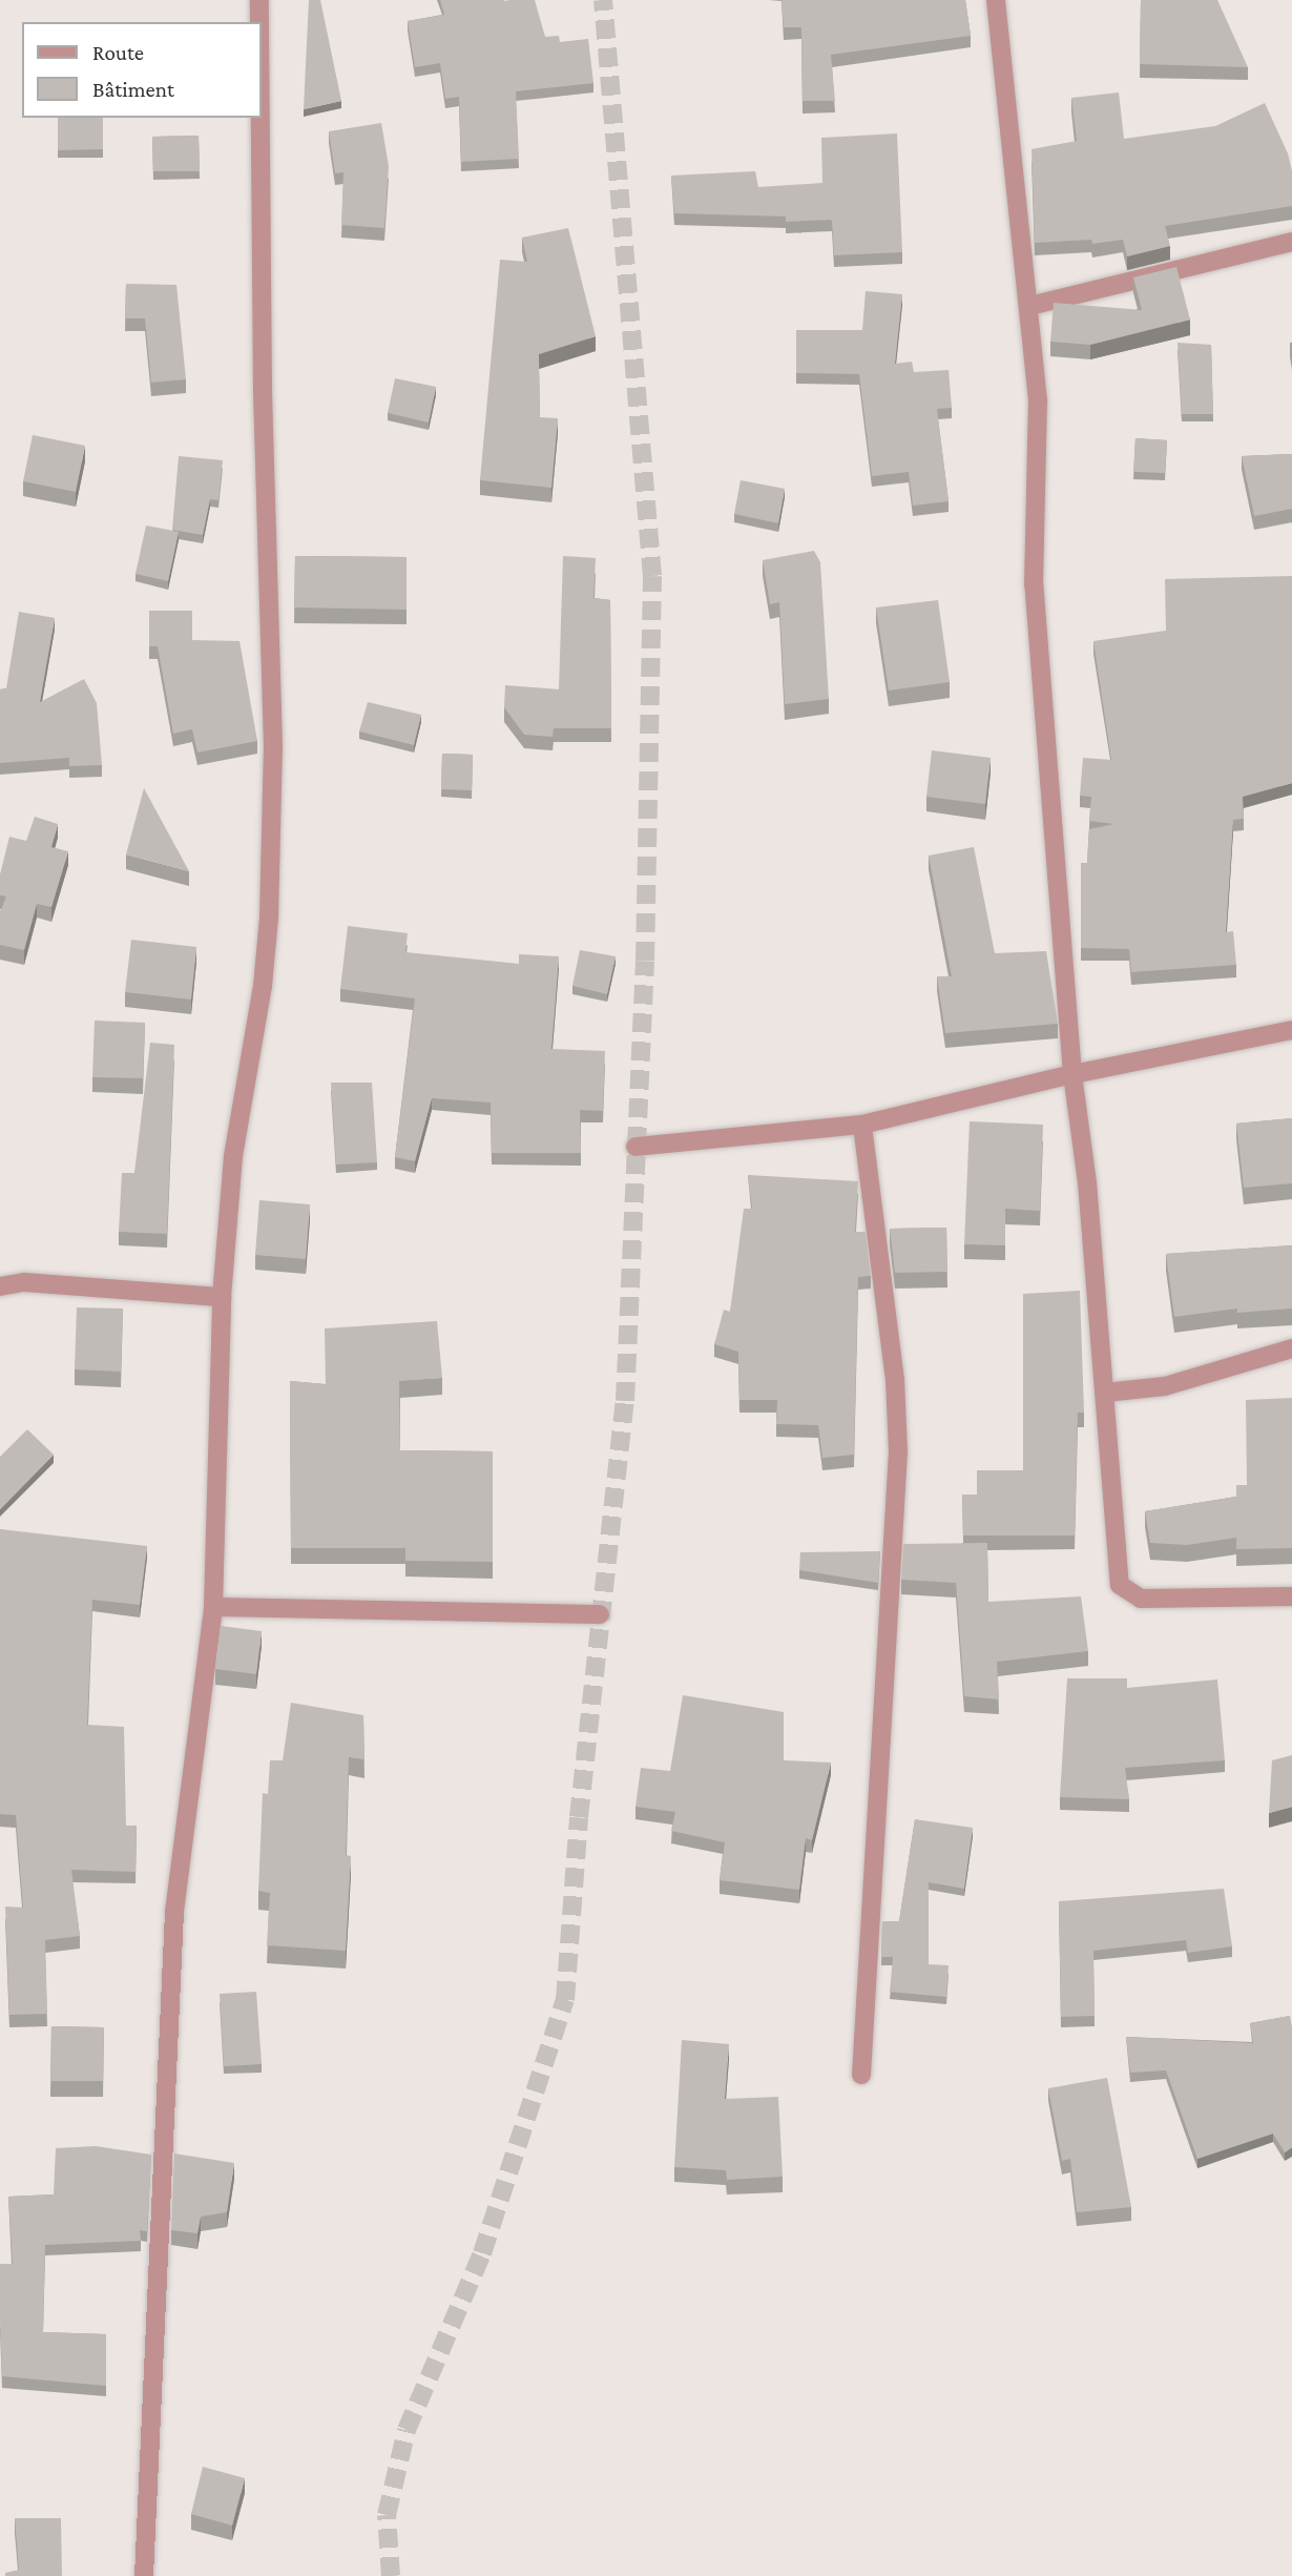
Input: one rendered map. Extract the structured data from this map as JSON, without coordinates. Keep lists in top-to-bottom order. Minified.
{"legend":["Route","Bâtiment"]}
